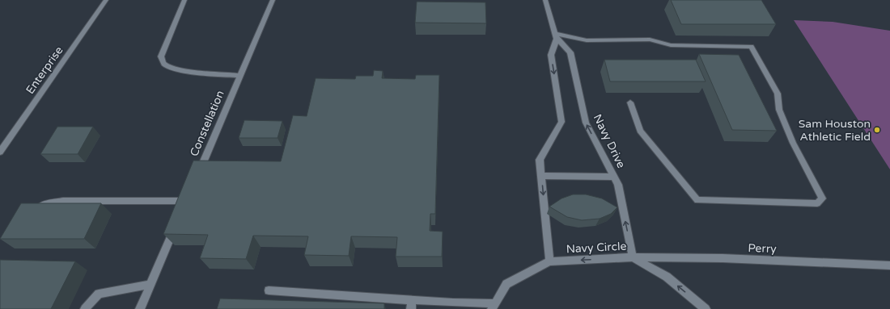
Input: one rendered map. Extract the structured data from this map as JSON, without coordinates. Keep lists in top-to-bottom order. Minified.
{"streets":{"lane":["Enterprise","Constellation","Navy Drive","Navy Circle","Perry"]},"crossings":[["Navy Drive","Navy Circle"],["Navy Drive","Perry"],["Navy Circle","Perry"]],"one_way":["Navy Drive","Navy Circle"],"places":["Sam Houston Athletic Field"]}
